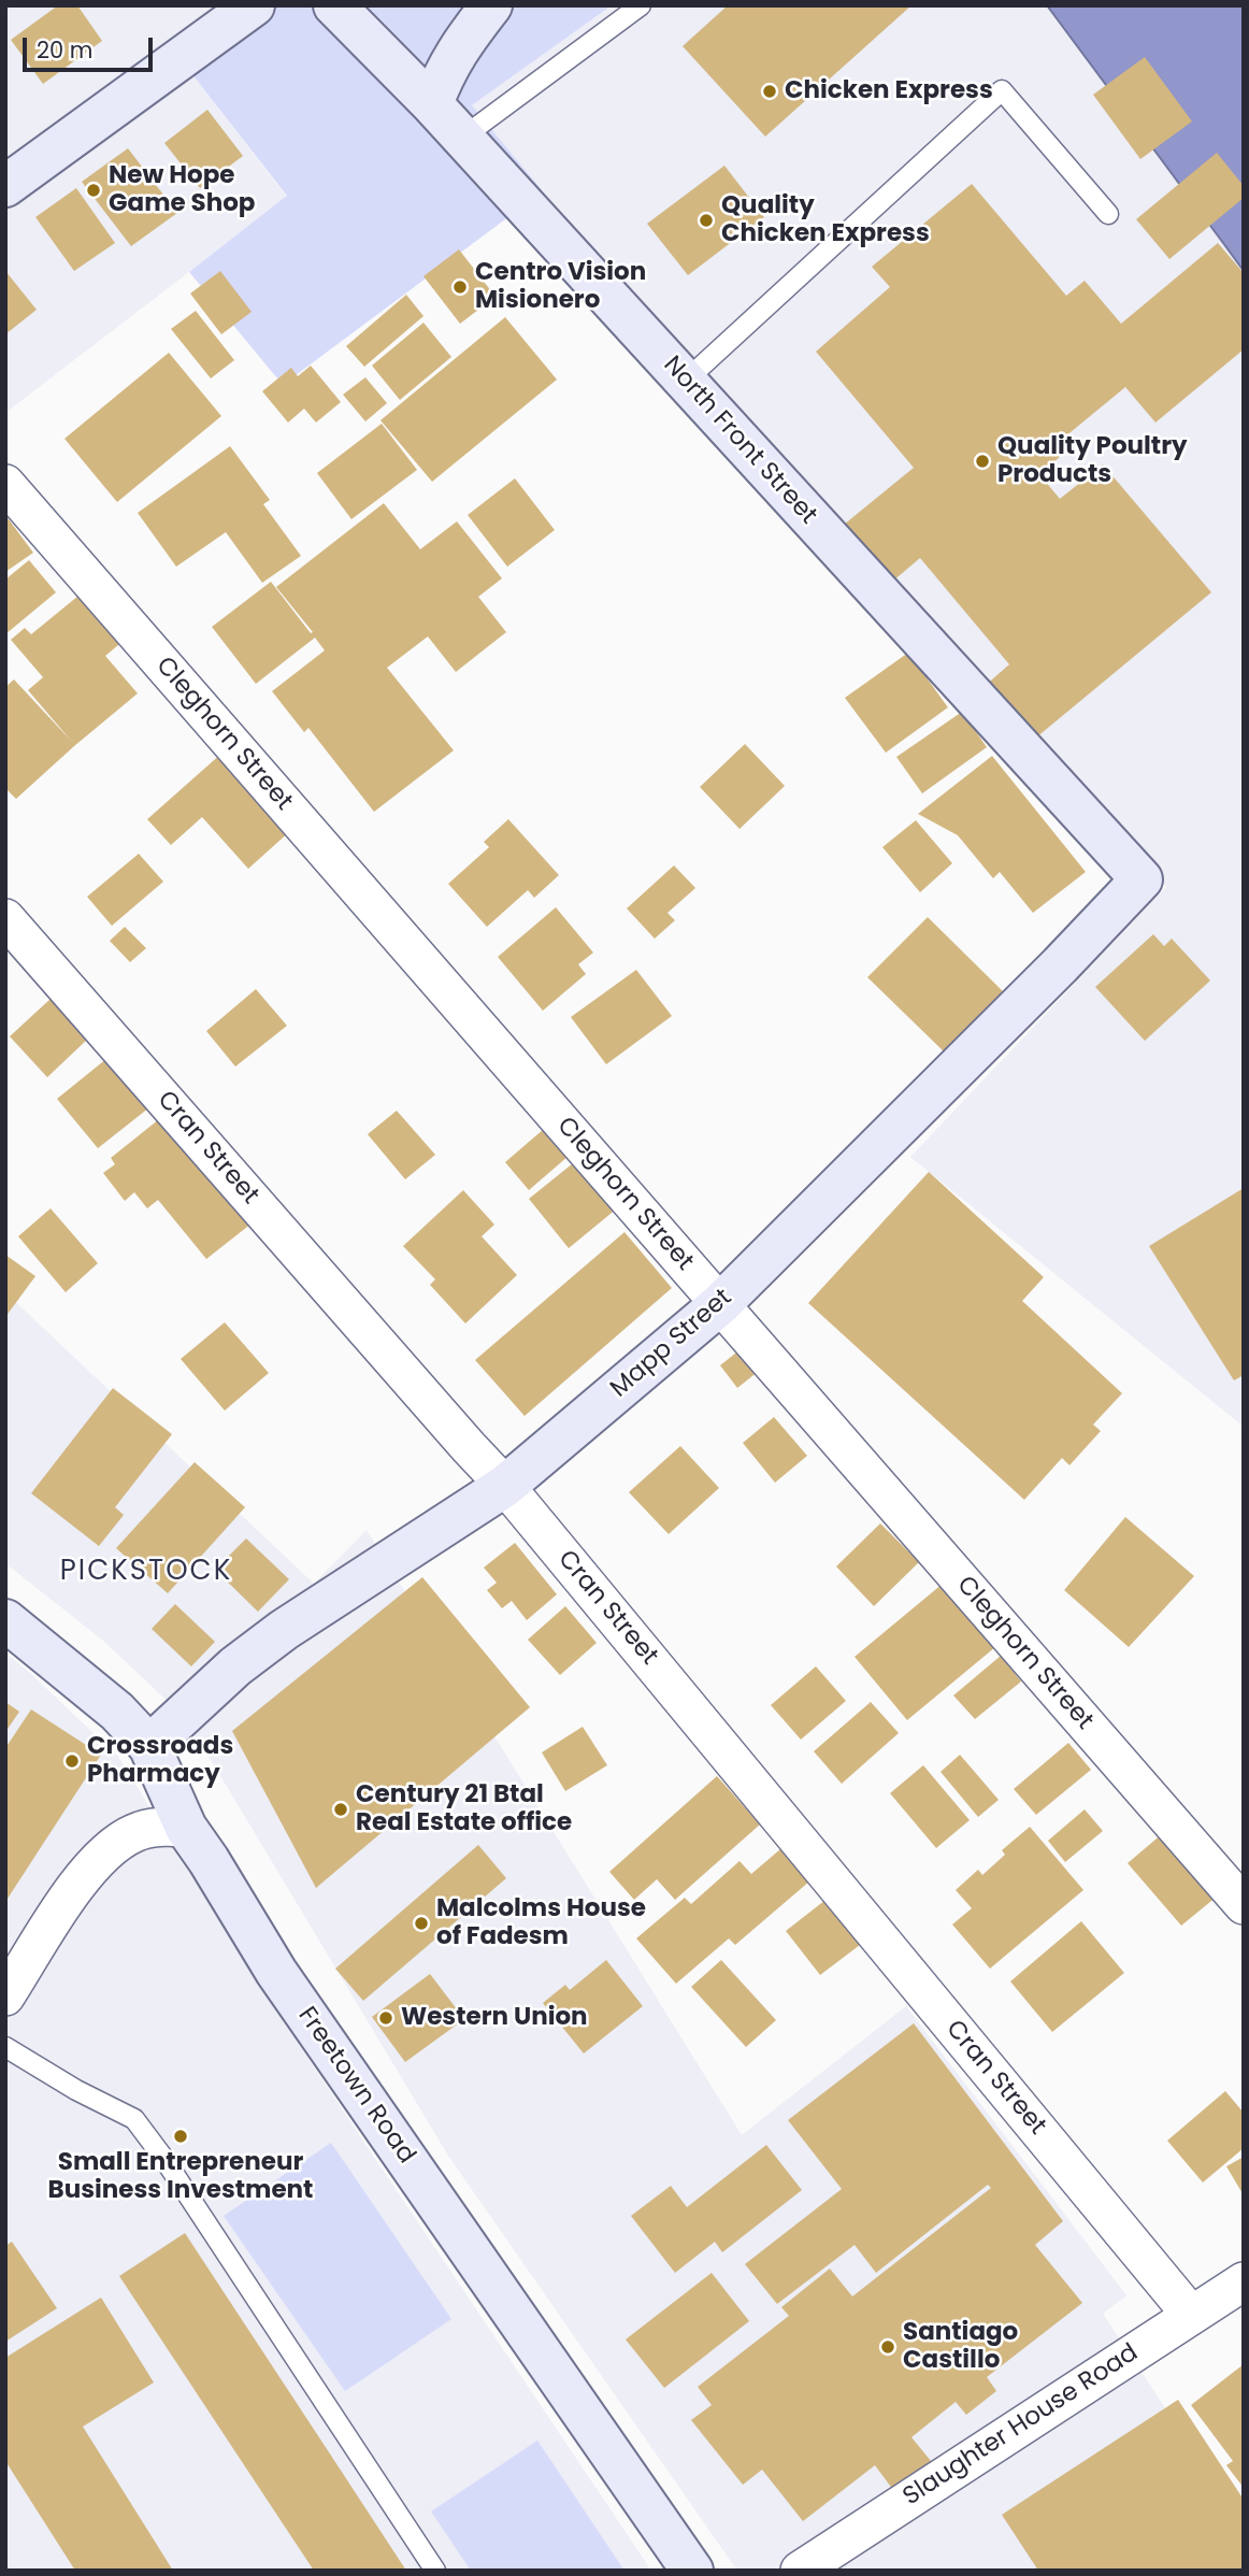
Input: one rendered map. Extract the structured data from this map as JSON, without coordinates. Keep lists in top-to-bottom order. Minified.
{"streets":{"street":["North Front Street","Cleghorn Street","Cran Street","Mapp Street","Freetown Road","Slaughter House Road"]},"crossings":[["North Front Street","Mapp Street"],["Cleghorn Street","Mapp Street"],["Cran Street","Mapp Street"],["Cran Street","Slaughter House Road"],["Mapp Street","Freetown Road"]],"districts":["PICKSTOCK"],"places":["Chicken Express","New Hope Game Shop","Quality Chicken Express","Centro Vision Misionero","Quality Poultry Products","Crossroads Pharmacy","Century 21 Btal Real Estate office","Malcolms House of Fadesm","Western Union","Small Entrepreneur Business Investment","Santiago Castillo"],"scale_bar":"20 m"}
